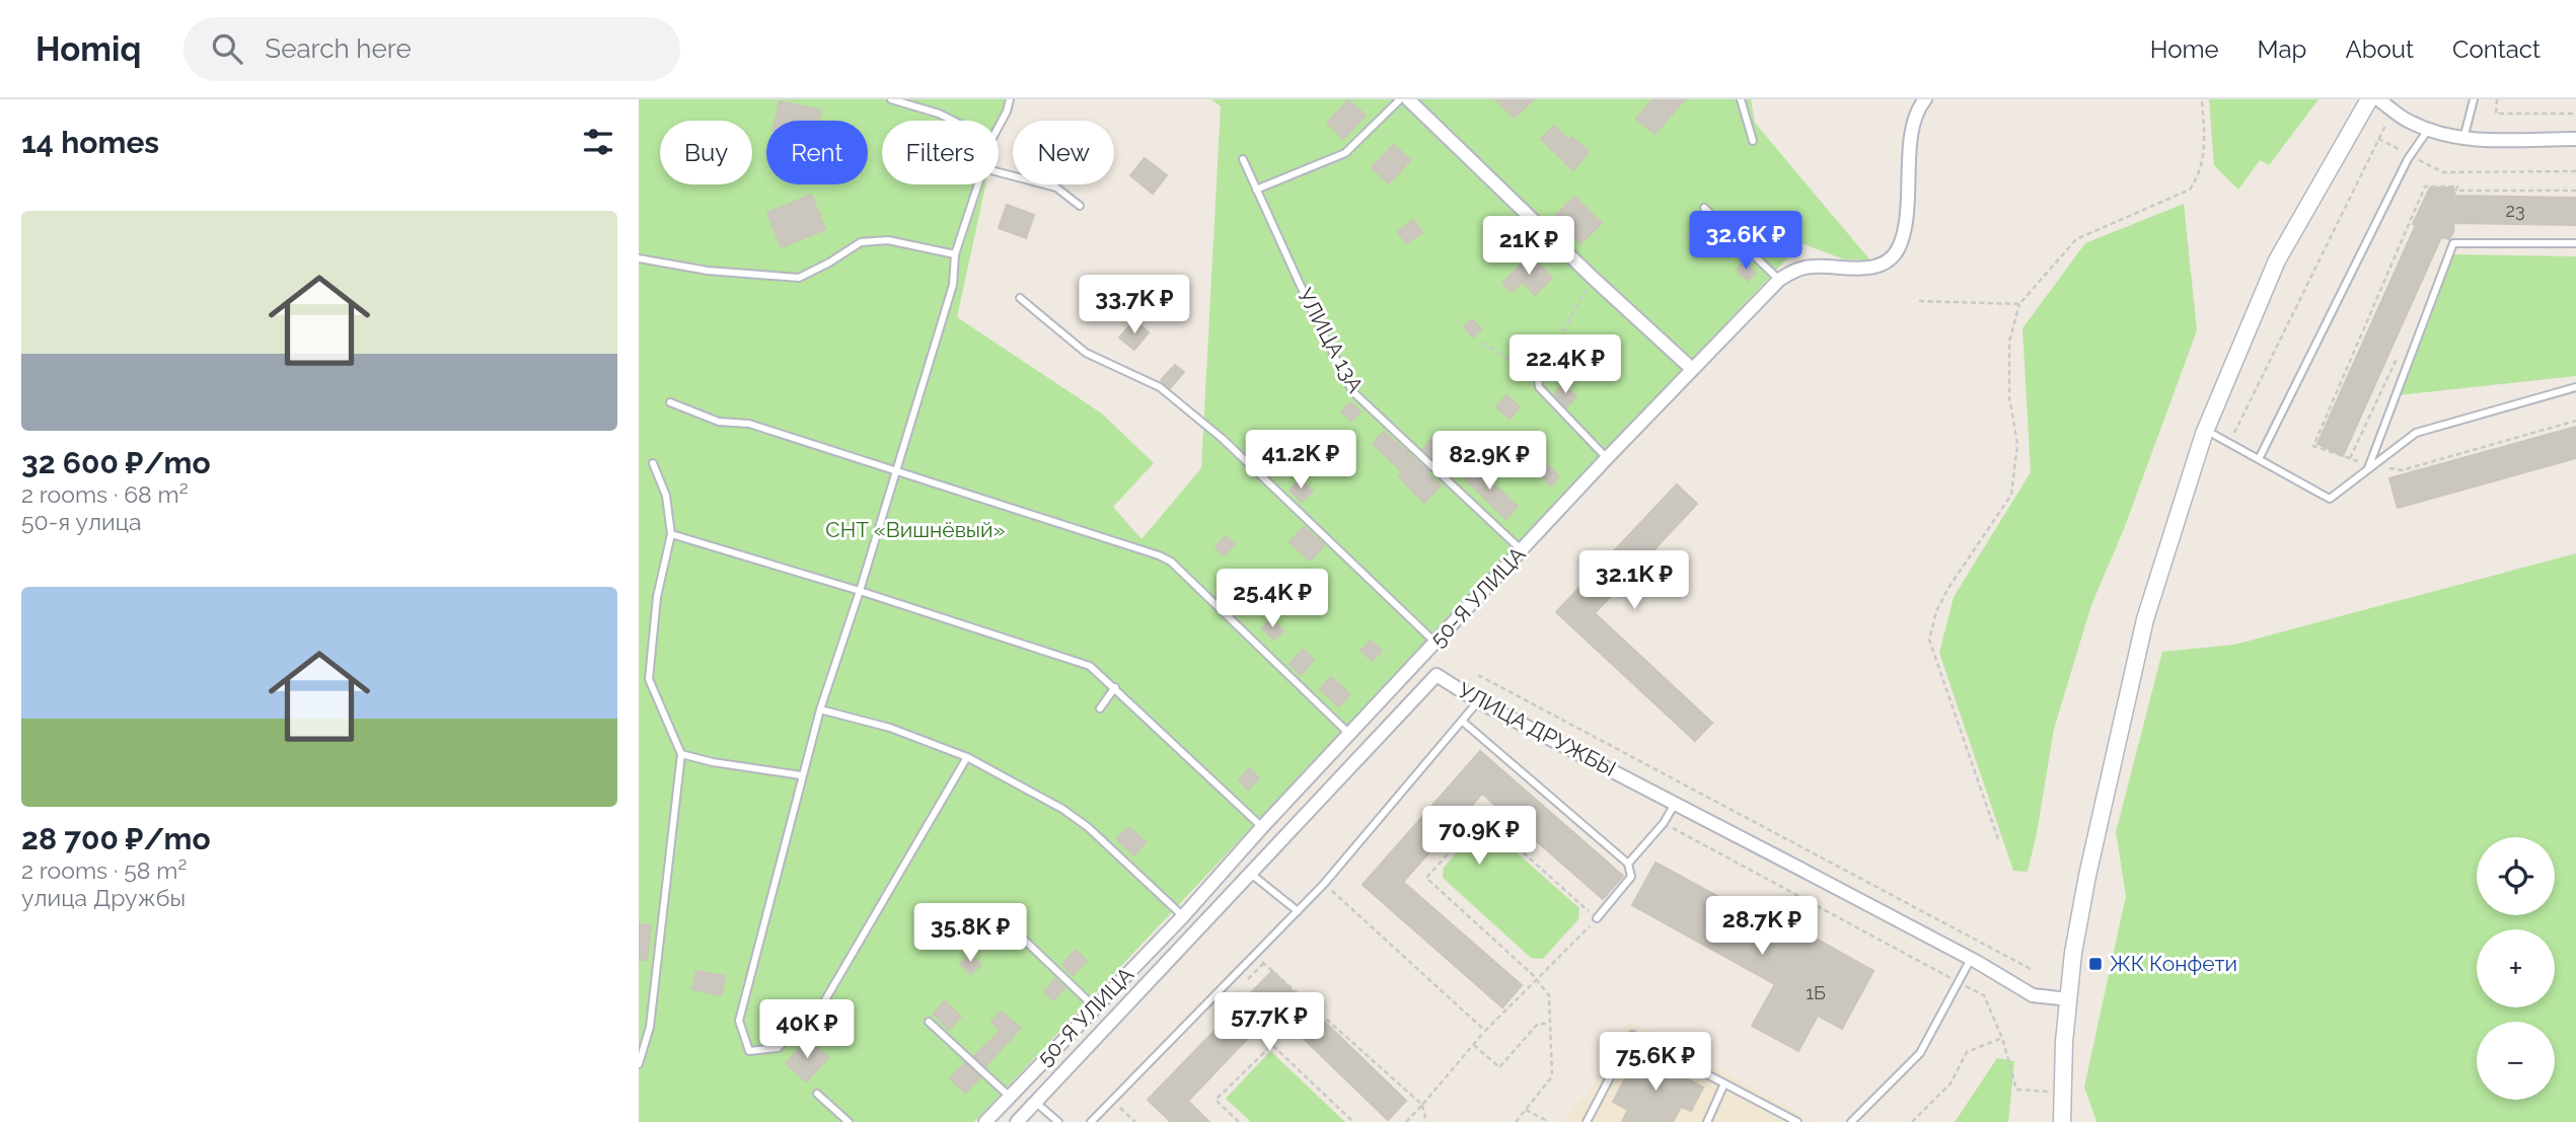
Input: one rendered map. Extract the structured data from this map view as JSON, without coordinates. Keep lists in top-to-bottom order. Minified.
{"streets":{"street":["50-Я УЛИЦА","УЛИЦА ДРУЖБЫ"],"lane":["УЛИЦА 13А"]},"crossings":[["УЛИЦА 13А","50-Я УЛИЦА"]],"parks":["СНТ «Вишнёвый»"],"places":{"transit":["ЖК Конфети"]},"house_numbers":["23","1Б"],"page":{"header":"Homiq","search":"Search here","nav":["Home","Map","About","Contact"],"heading":"14 homes","chip":["Buy","Rent","Filters","New"],"list":[{"name":"32 600 ₽/mo","note":"2 rooms · 68 m² · 50-я улица"},{"name":"28 700 ₽/mo","note":"2 rooms · 58 m² · улица Дружбы"}],"price":["32.6K ₽","21K ₽","33.7K ₽","22.4K ₽","41.2K ₽","82.9K ₽","32.1K ₽","25.4K ₽","70.9K ₽","28.7K ₽","35.8K ₽","57.7K ₽","40K ₽","75.6K ₽"],"map_buttons":["+","−"]}}
